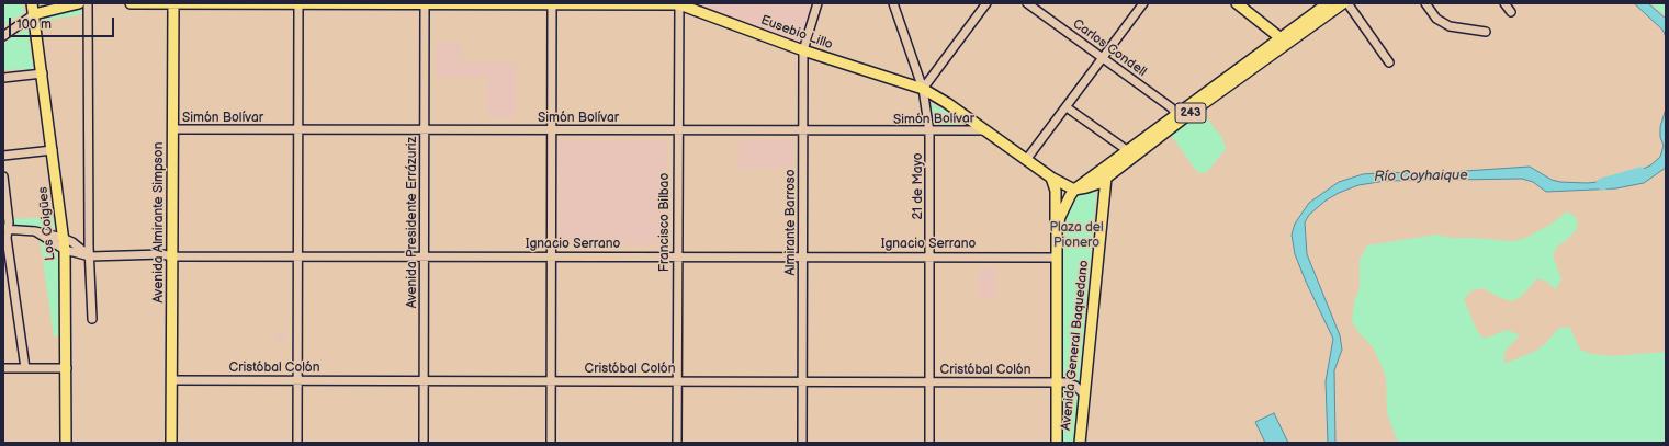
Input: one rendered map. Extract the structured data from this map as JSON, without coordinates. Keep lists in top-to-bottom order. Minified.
{"streets":{"main road":["Eusebio Lillo","243","Avenida Almirante Simpson","Los Coigües","Avenida General Baquedano"],"street":["Carlos Condell","Simón Bolívar","21 de Mayo","Avenida Presidente Errázuriz","Francisco Bilbao","Almirante Barroso","Ignacio Serrano","Cristóbal Colón"]},"crossings":[["Eusebio Lillo","Simón Bolívar"],["Eusebio Lillo","21 de Mayo"],["Eusebio Lillo","Avenida Almirante Simpson"],["Eusebio Lillo","Avenida Presidente Errázuriz"],["Eusebio Lillo","Francisco Bilbao"],["Eusebio Lillo","Almirante Barroso"],["Eusebio Lillo","Avenida General Baquedano"],["Carlos Condell","Avenida General Baquedano"],["Simón Bolívar","21 de Mayo"],["Simón Bolívar","Avenida Almirante Simpson"],["Simón Bolívar","Avenida Presidente Errázuriz"],["Simón Bolívar","Francisco Bilbao"],["Simón Bolívar","Almirante Barroso"],["21 de Mayo","Ignacio Serrano"],["21 de Mayo","Cristóbal Colón"],["Avenida Almirante Simpson","Ignacio Serrano"],["Avenida Almirante Simpson","Cristóbal Colón"],["Avenida Presidente Errázuriz","Ignacio Serrano"],["Avenida Presidente Errázuriz","Cristóbal Colón"],["Francisco Bilbao","Ignacio Serrano"],["Francisco Bilbao","Cristóbal Colón"],["Almirante Barroso","Ignacio Serrano"],["Almirante Barroso","Cristóbal Colón"],["Los Coigües","Ignacio Serrano"],["Ignacio Serrano","Avenida General Baquedano"],["Avenida General Baquedano","Cristóbal Colón"]],"water":["Río Coyhaique"],"parks":["Plaza del Pionero"],"scale_bar":"100 m"}
